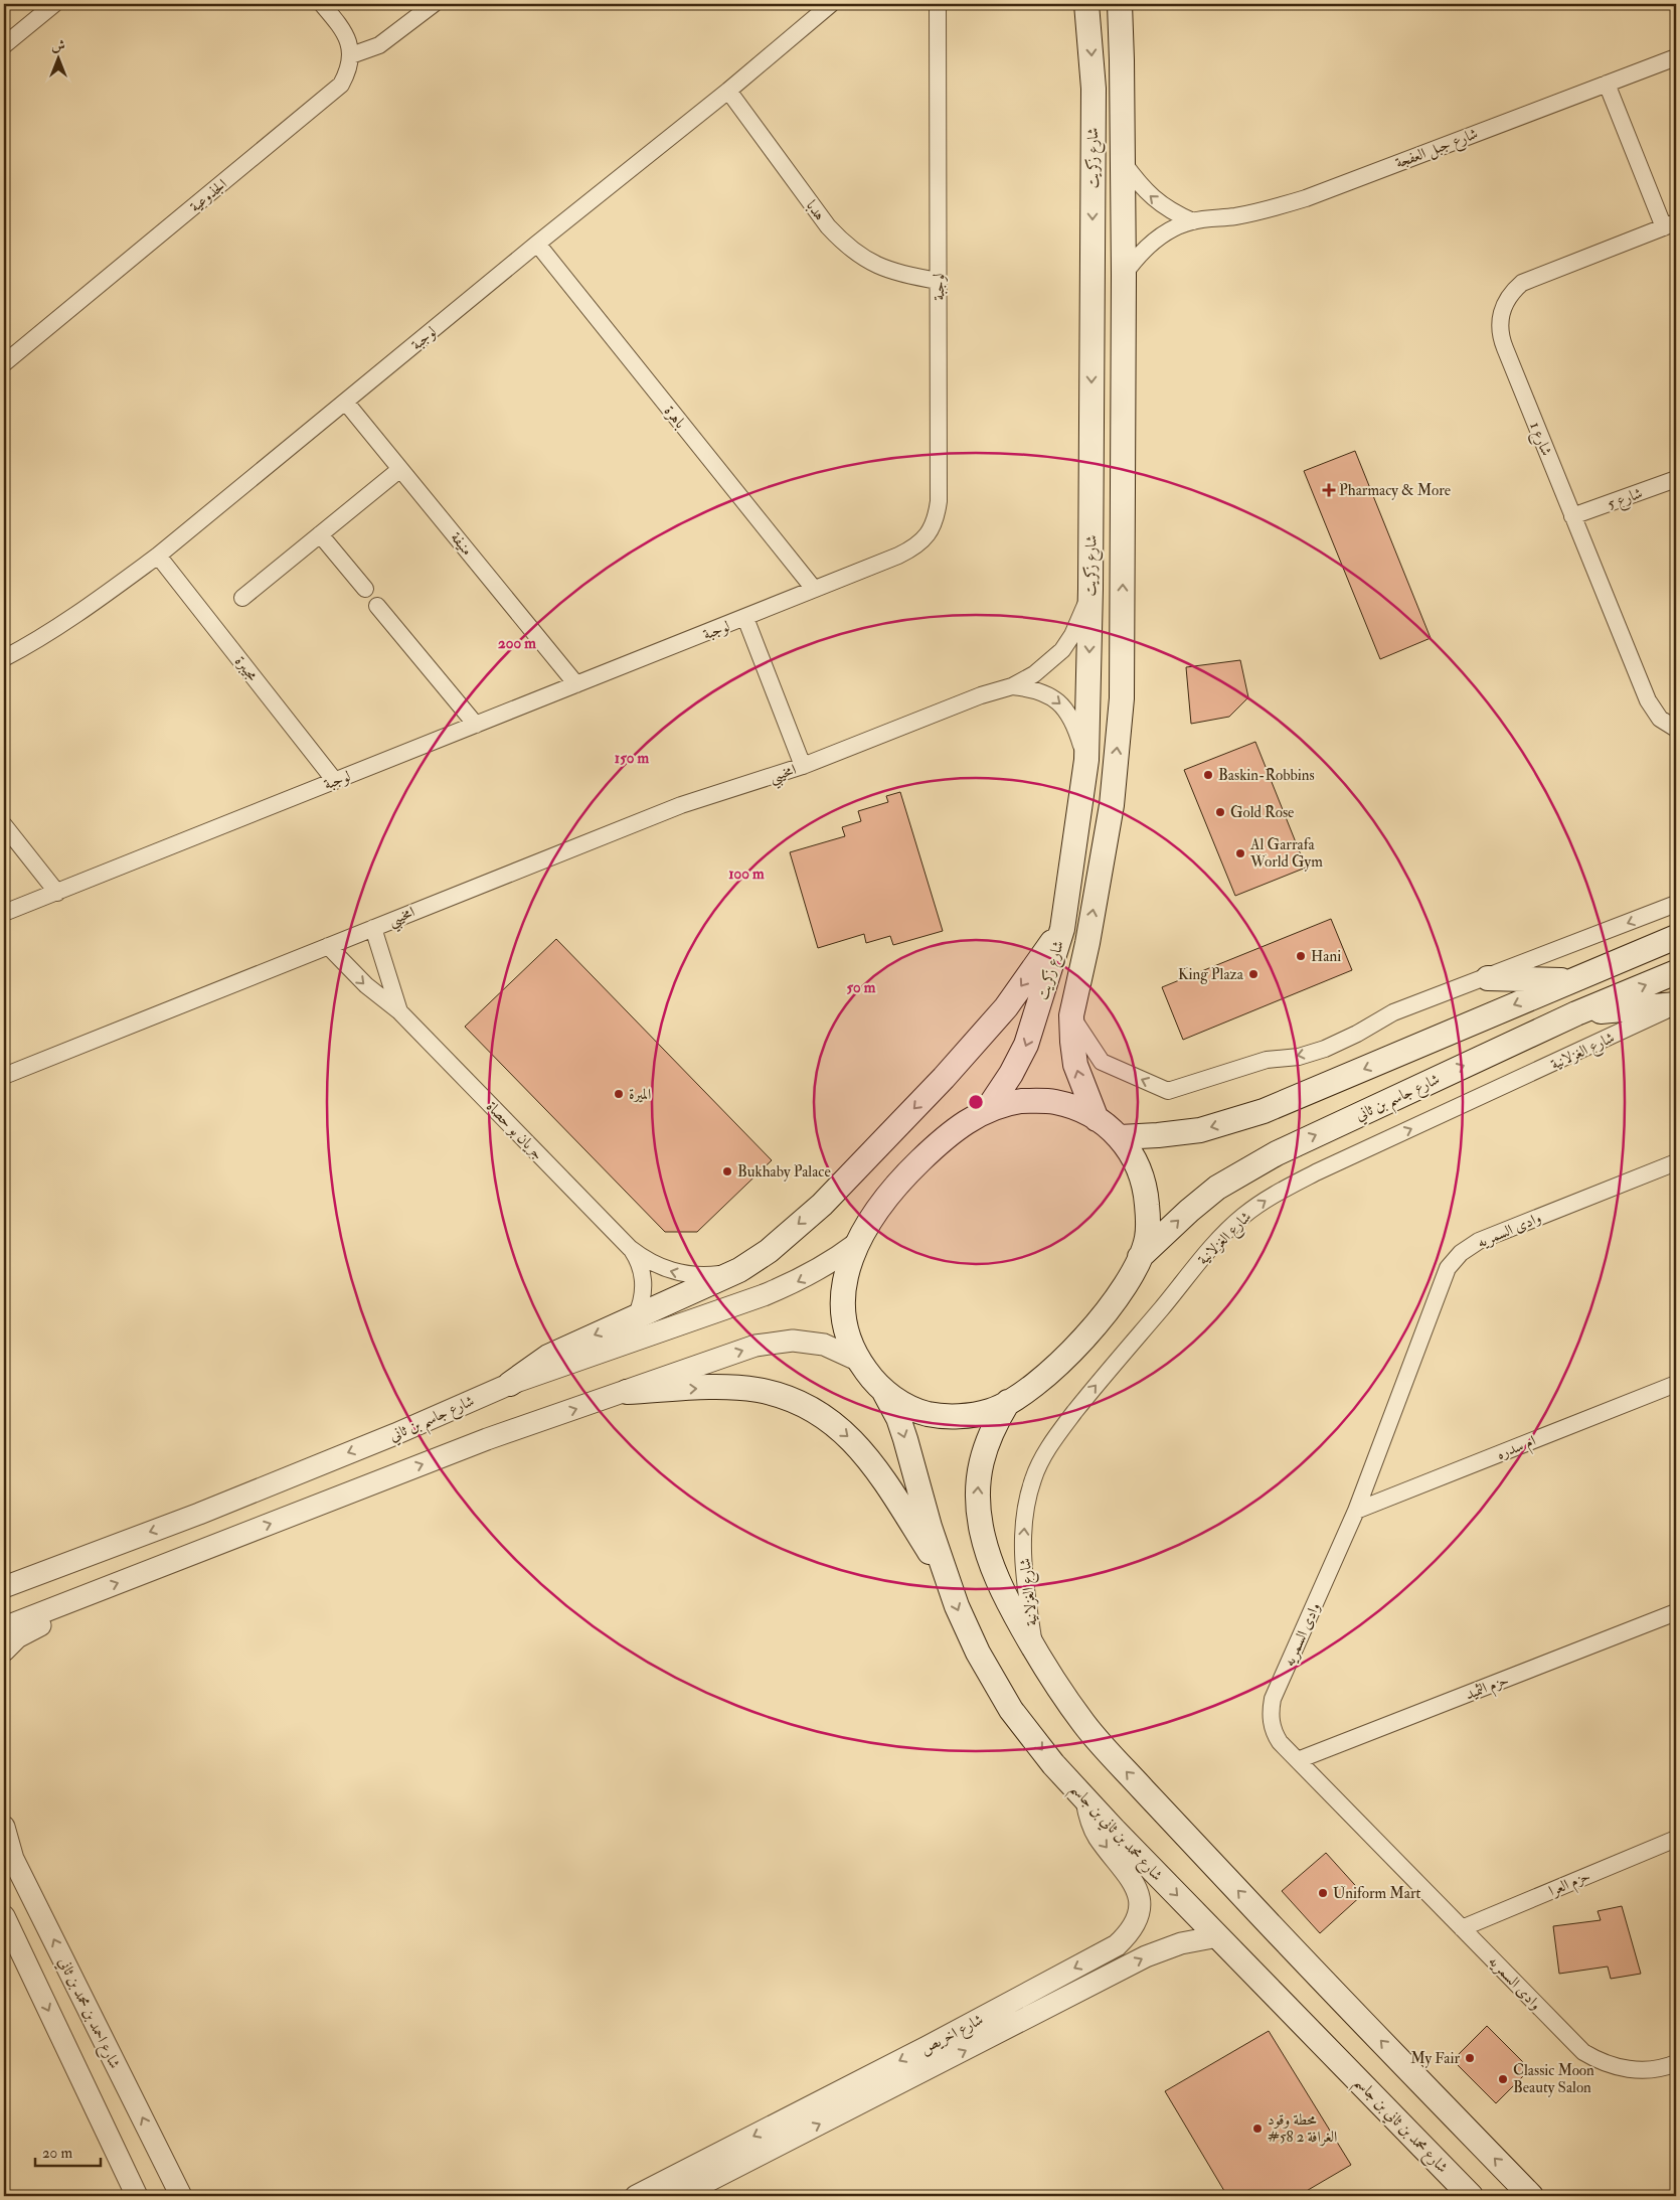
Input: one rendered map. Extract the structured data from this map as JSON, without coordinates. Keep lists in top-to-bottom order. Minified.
{"streets":{"main road":["شارع زكريت","شارع جاسم بن ثاني","شارع محمد بن ثاني بن جاسم"],"street":["شارع جبل العفجة","الجذوعية","هدبا","لوجبة","باهرة","شارع 1","شارع 5","منيفة","مجيبرة","امخيبي","شارع الغزلانية","جريان بو حصاة","وادى السمريه","ام سدره","حزم الثميد","حزم العرا","شارع احمد بن محمد بن ثاني","شارع اخريص"]},"crossings":[["شارع جبل العفجة","شارع زكريت"],["شارع جبل العفجة","شارع 1"],["شارع زكريت","امخيبي"],["هدبا","لوجبة"],["لوجبة","باهرة"],["لوجبة","منيفة"],["لوجبة","مجيبرة"],["لوجبة","امخيبي"],["شارع 1","شارع 5"],["امخيبي","جريان بو حصاة"],["وادى السمريه","ام سدره"],["وادى السمريه","حزم الثميد"],["وادى السمريه","حزم العرا"],["شارع محمد بن ثاني بن جاسم","شارع اخريص"]],"one_way":["شارع الغزلانية"],"places":{"health":["Pharmacy & More"],"other":["Baskin-Robbins","Gold Rose","Al Garrafa World Gym","Hani","King Plaza","الميرة","Bukhaby Palace","Uniform Mart","My Fair","Classic Moon Beauty Salon","محطة وقود #58 الغرافة 2"]},"scale_bar":"20 m","north":"top","rings":["200 m","150 m","100 m","50 m"]}
